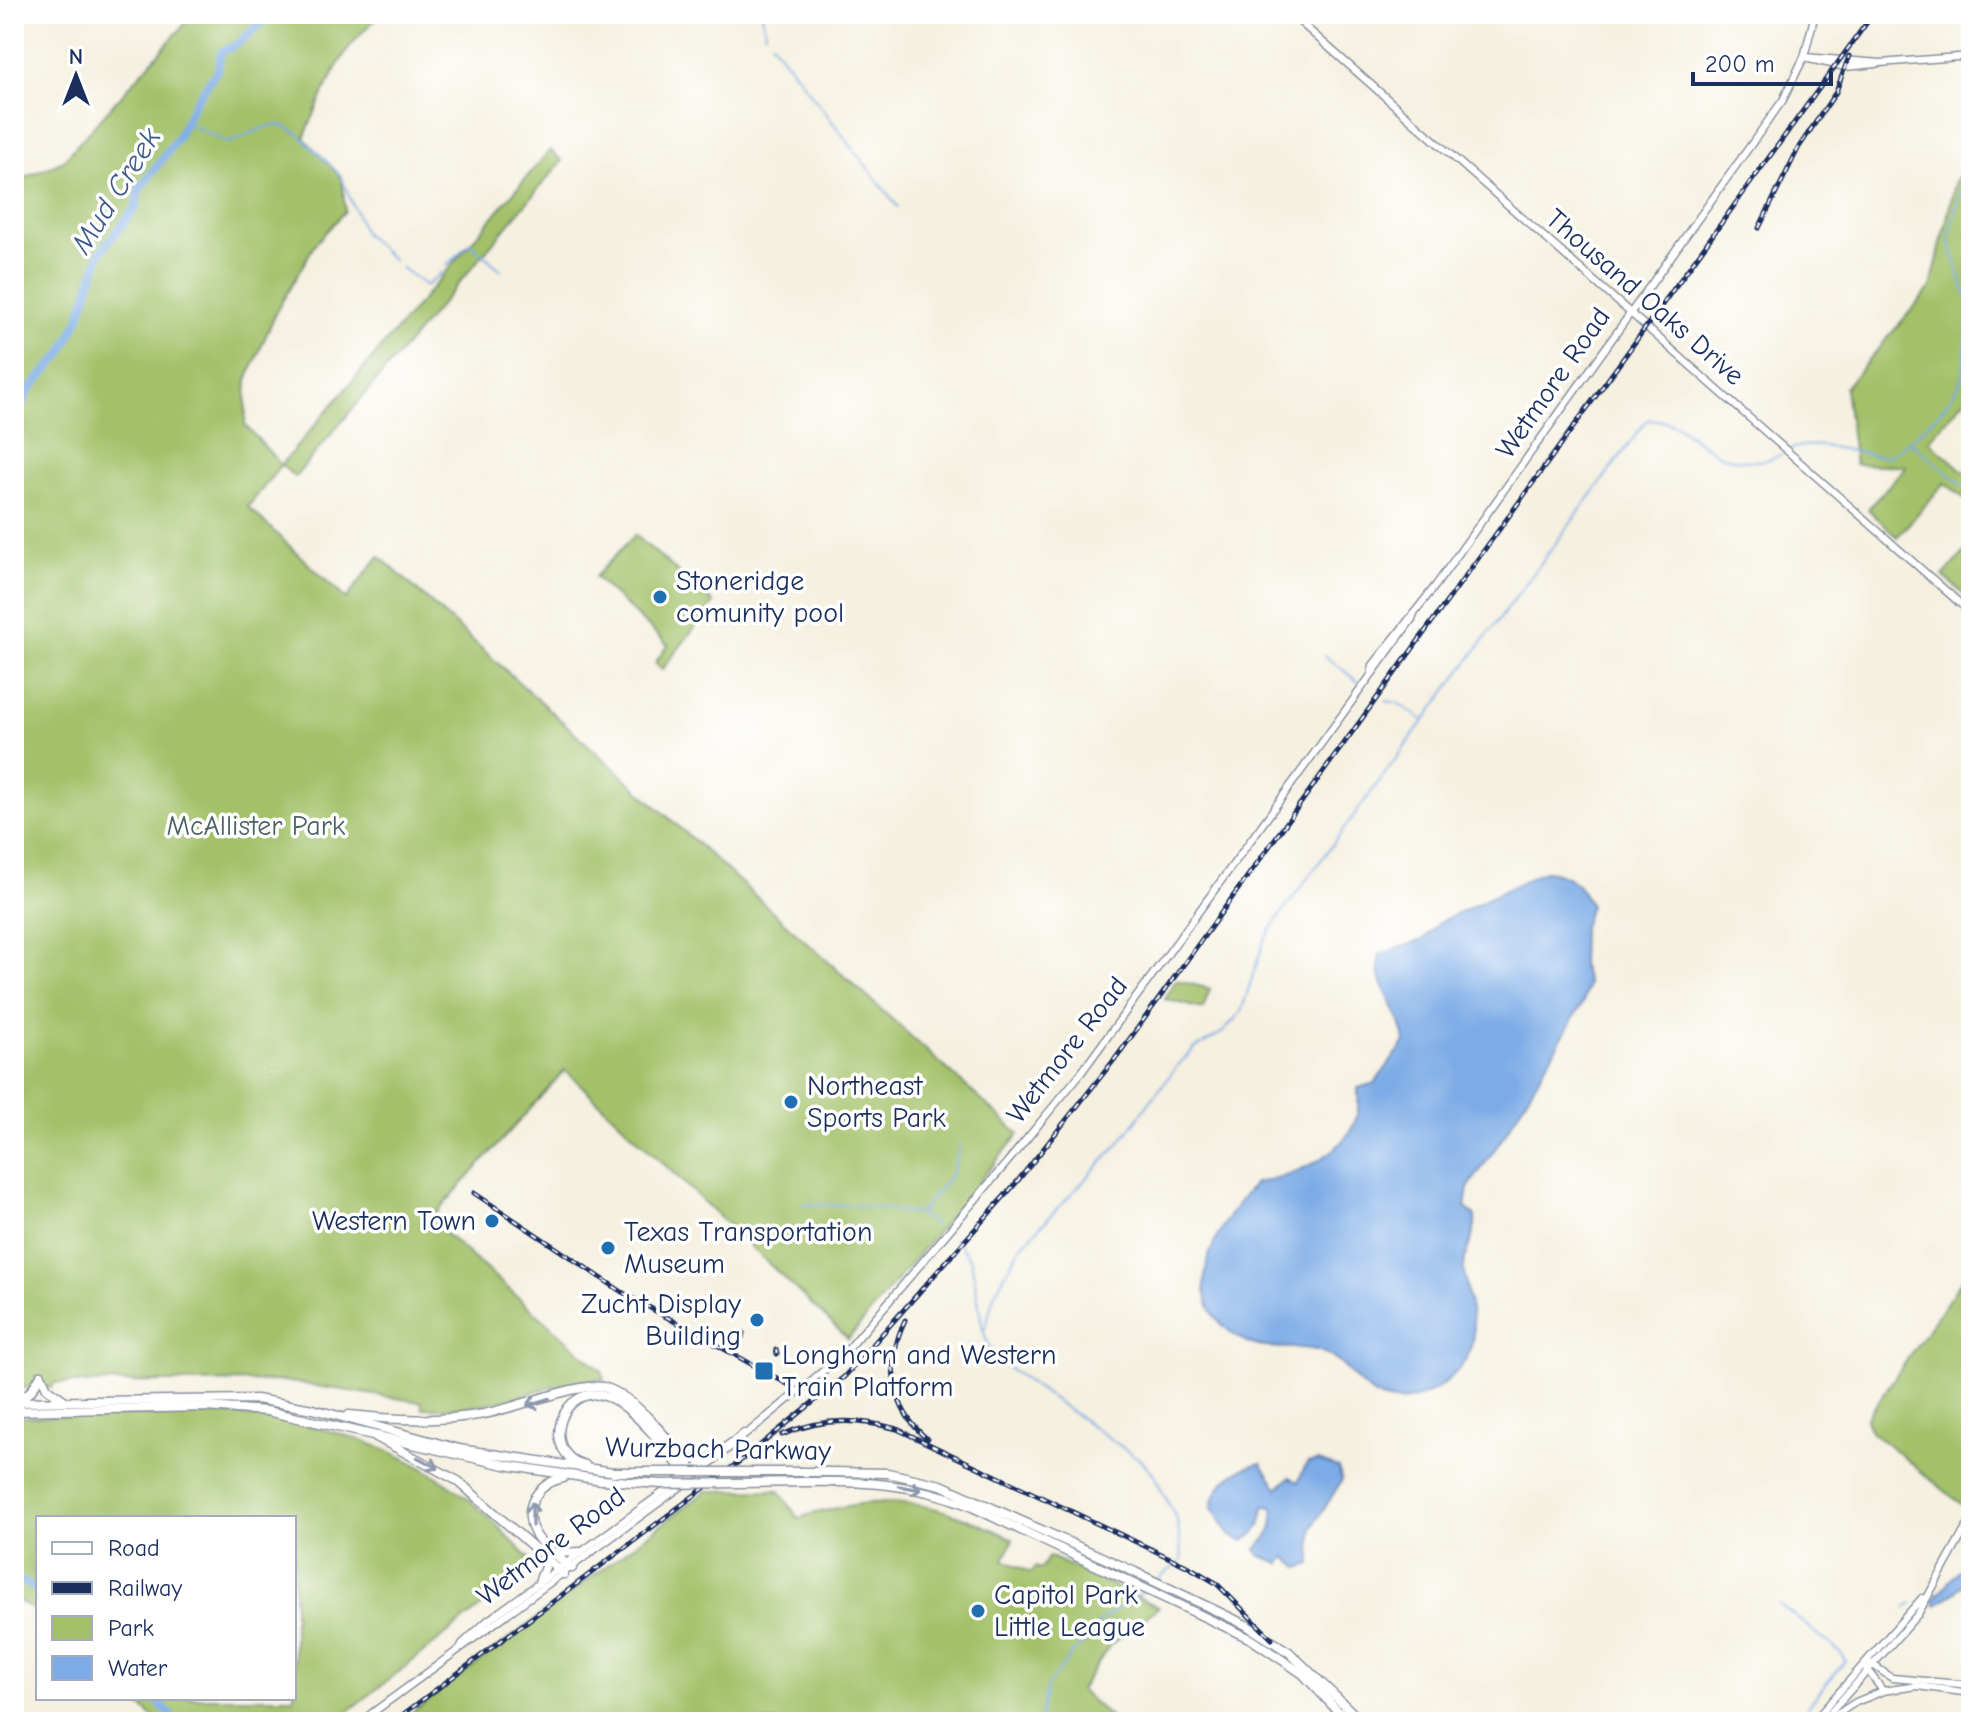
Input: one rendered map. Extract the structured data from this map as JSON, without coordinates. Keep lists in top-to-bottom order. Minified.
{"streets":{"highway":["Wurzbach Parkway"],"main road":["Thousand Oaks Drive","Wetmore Road"]},"crossings":[["Thousand Oaks Drive","Wetmore Road"]],"water":["Mud Creek"],"parks":["McAllister Park"],"places":{"other":["Stoneridge comunity pool","Northeast Sports Park","Western Town","Texas Transportation Museum","Zucht Display Building","Capitol Park Little League"],"transit":["Longhorn and Western Train Platform"]},"legend":["Road","Railway","Park","Water"],"scale_bar":"200 m","north":"top"}
